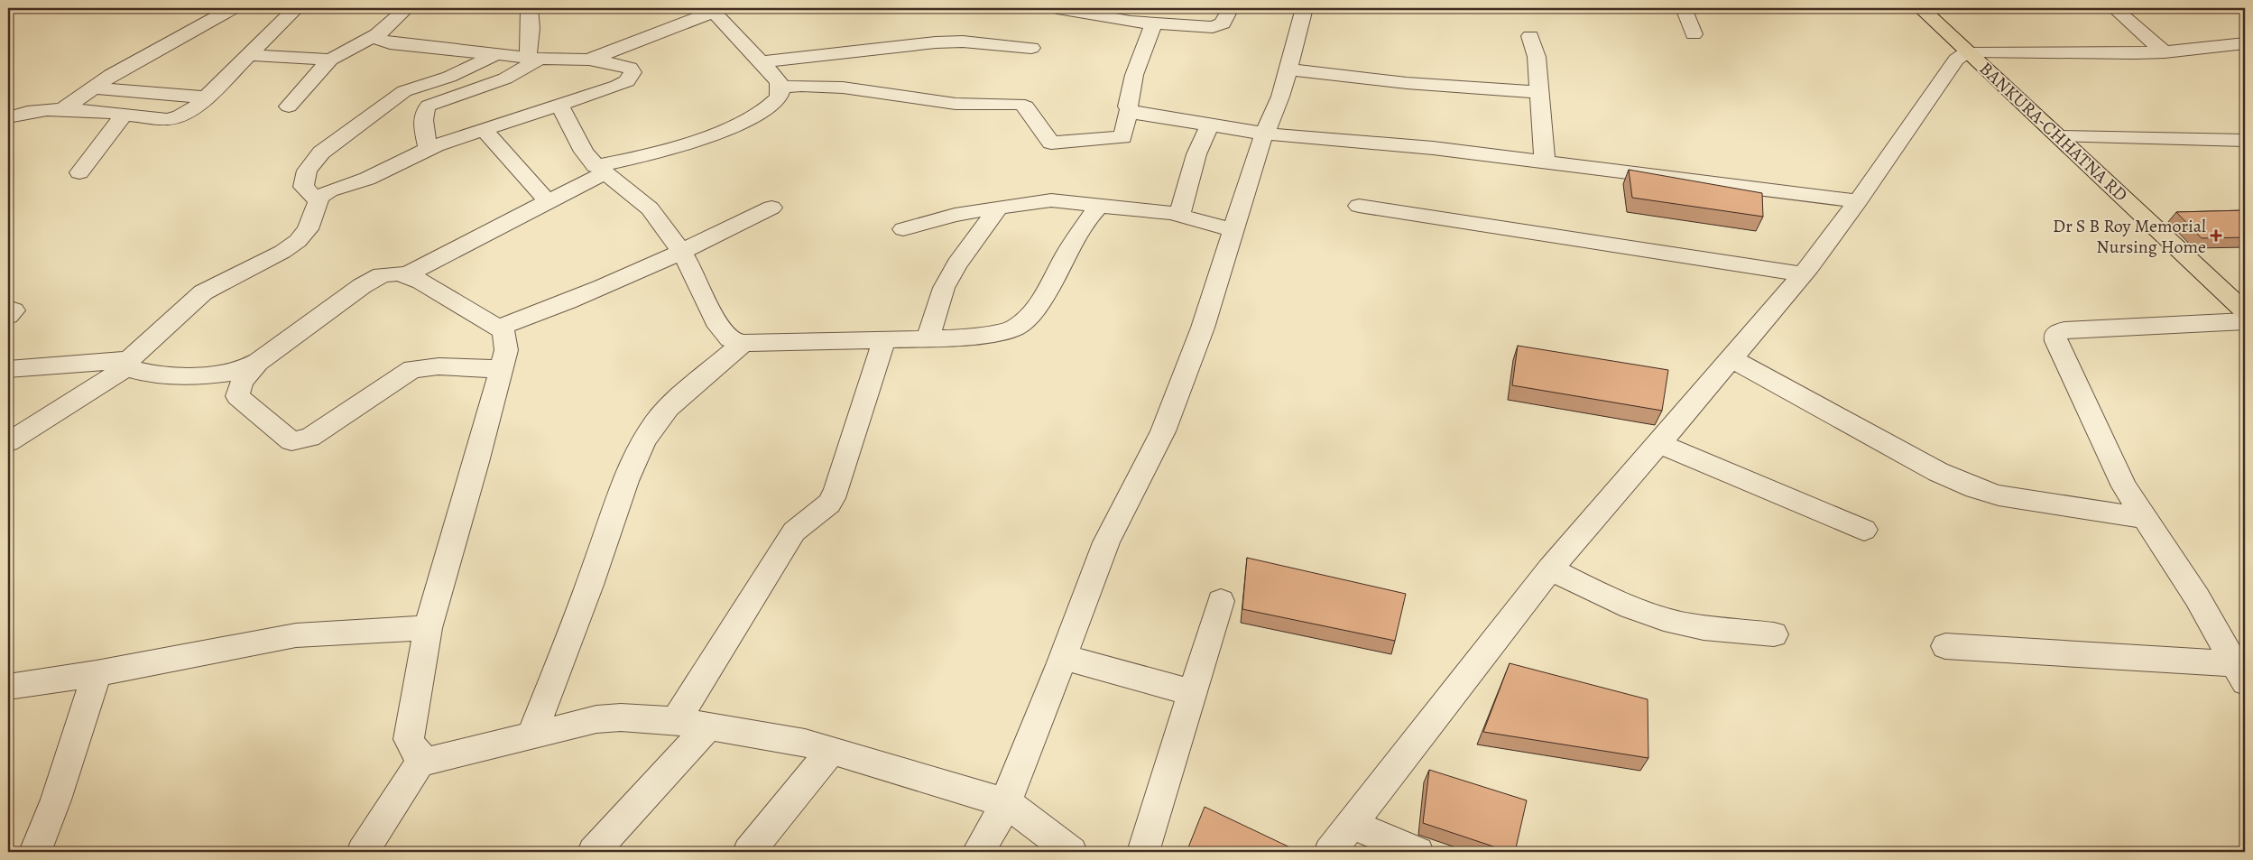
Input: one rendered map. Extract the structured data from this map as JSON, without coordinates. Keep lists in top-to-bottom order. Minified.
{"streets":{"highway":["BANKURA-CHHATNA RD"]},"places":{"health":["Dr S B Roy Memorial Nursing Home"]}}
